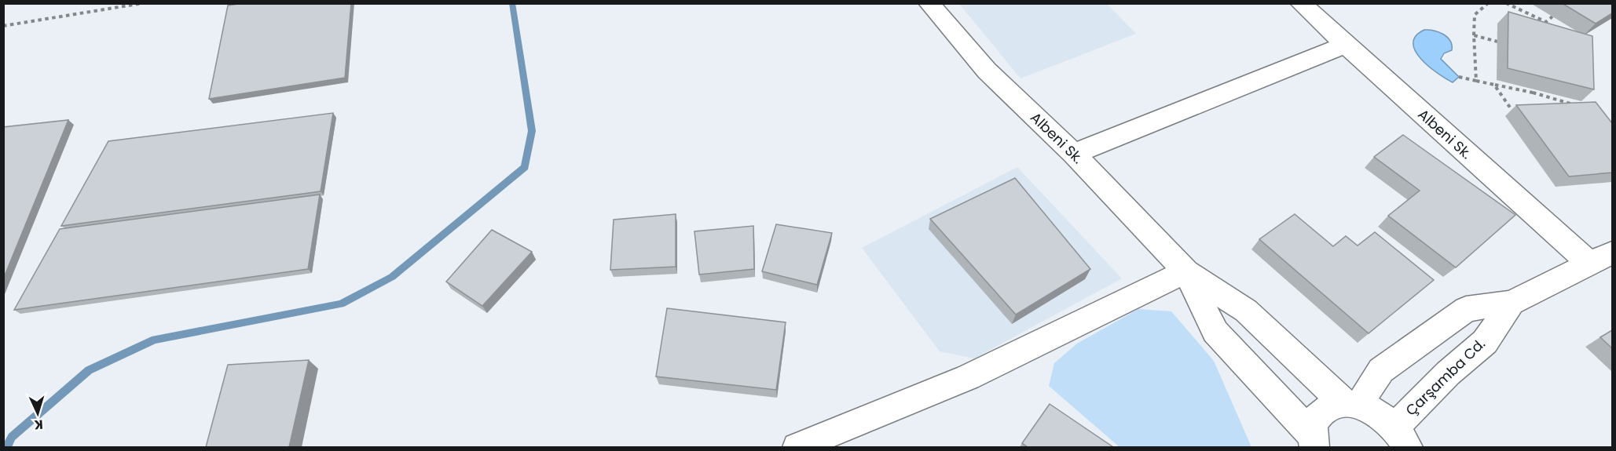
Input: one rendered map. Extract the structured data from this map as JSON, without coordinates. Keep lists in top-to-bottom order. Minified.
{"streets":{"street":["Albeni Sk.","Çarşamba Cd."]},"crossings":[["Albeni Sk.","Çarşamba Cd."]],"north":"bottom"}
